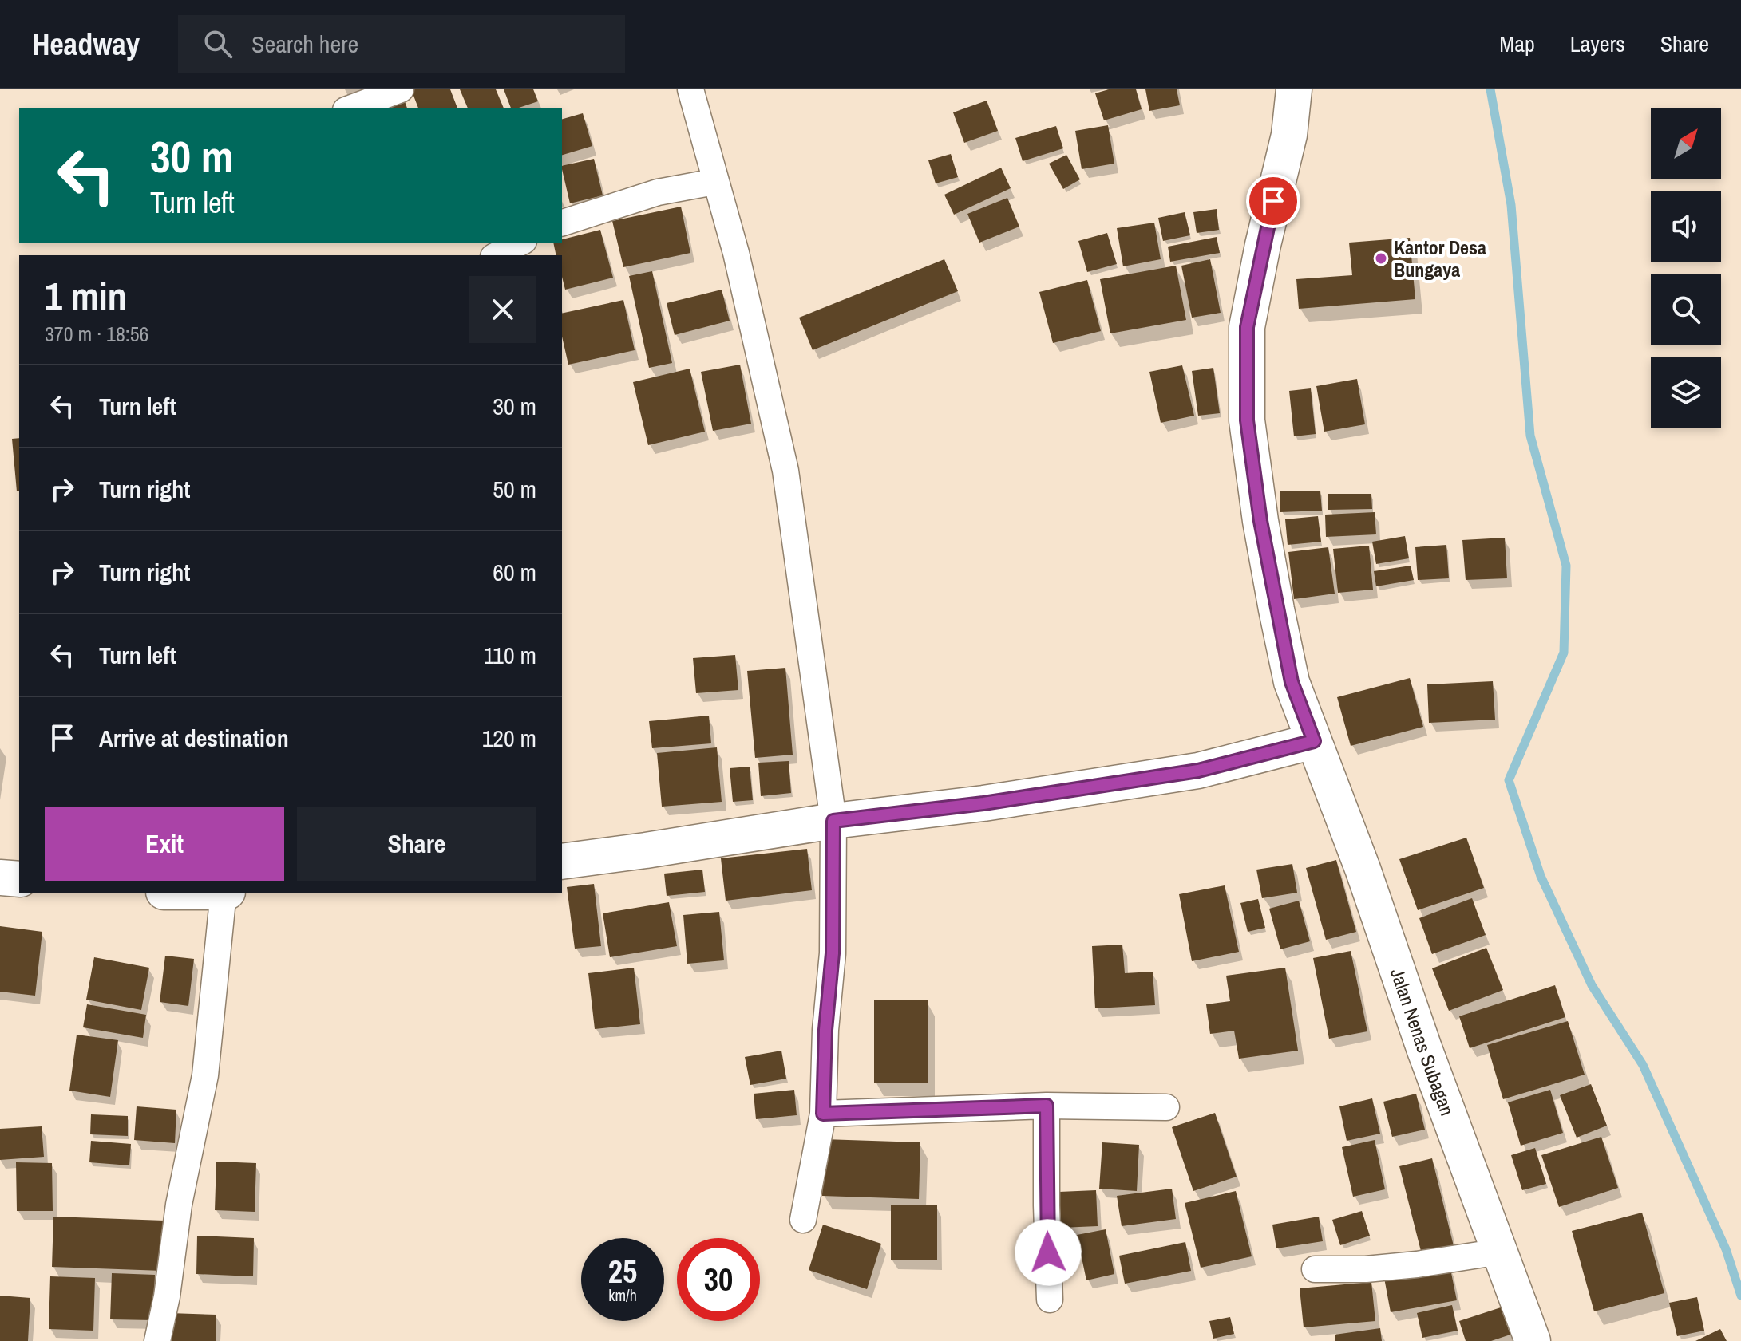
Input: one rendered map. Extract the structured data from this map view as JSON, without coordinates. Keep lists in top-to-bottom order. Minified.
{"streets":{"main road":["Jalan Nenas Subagan"]},"places":["Kantor Desa Bungaya"],"north":"top right","page":{"header":"Headway","search":"Search here","nav":["Map","Layers","Share"],"turn":["30 m","Turn left"],"heading":["1 min","370 m · 18:56"],"list":[{"name":"Turn left","value":"30 m"},{"name":"Turn right","value":"50 m"},{"name":"Turn right","value":"60 m"},{"name":"Turn left","value":"110 m"},{"name":"Arrive at destination","value":"120 m"}],"buttons":["Exit","Share"],"speed":"25 km/h","limit":"30"}}
